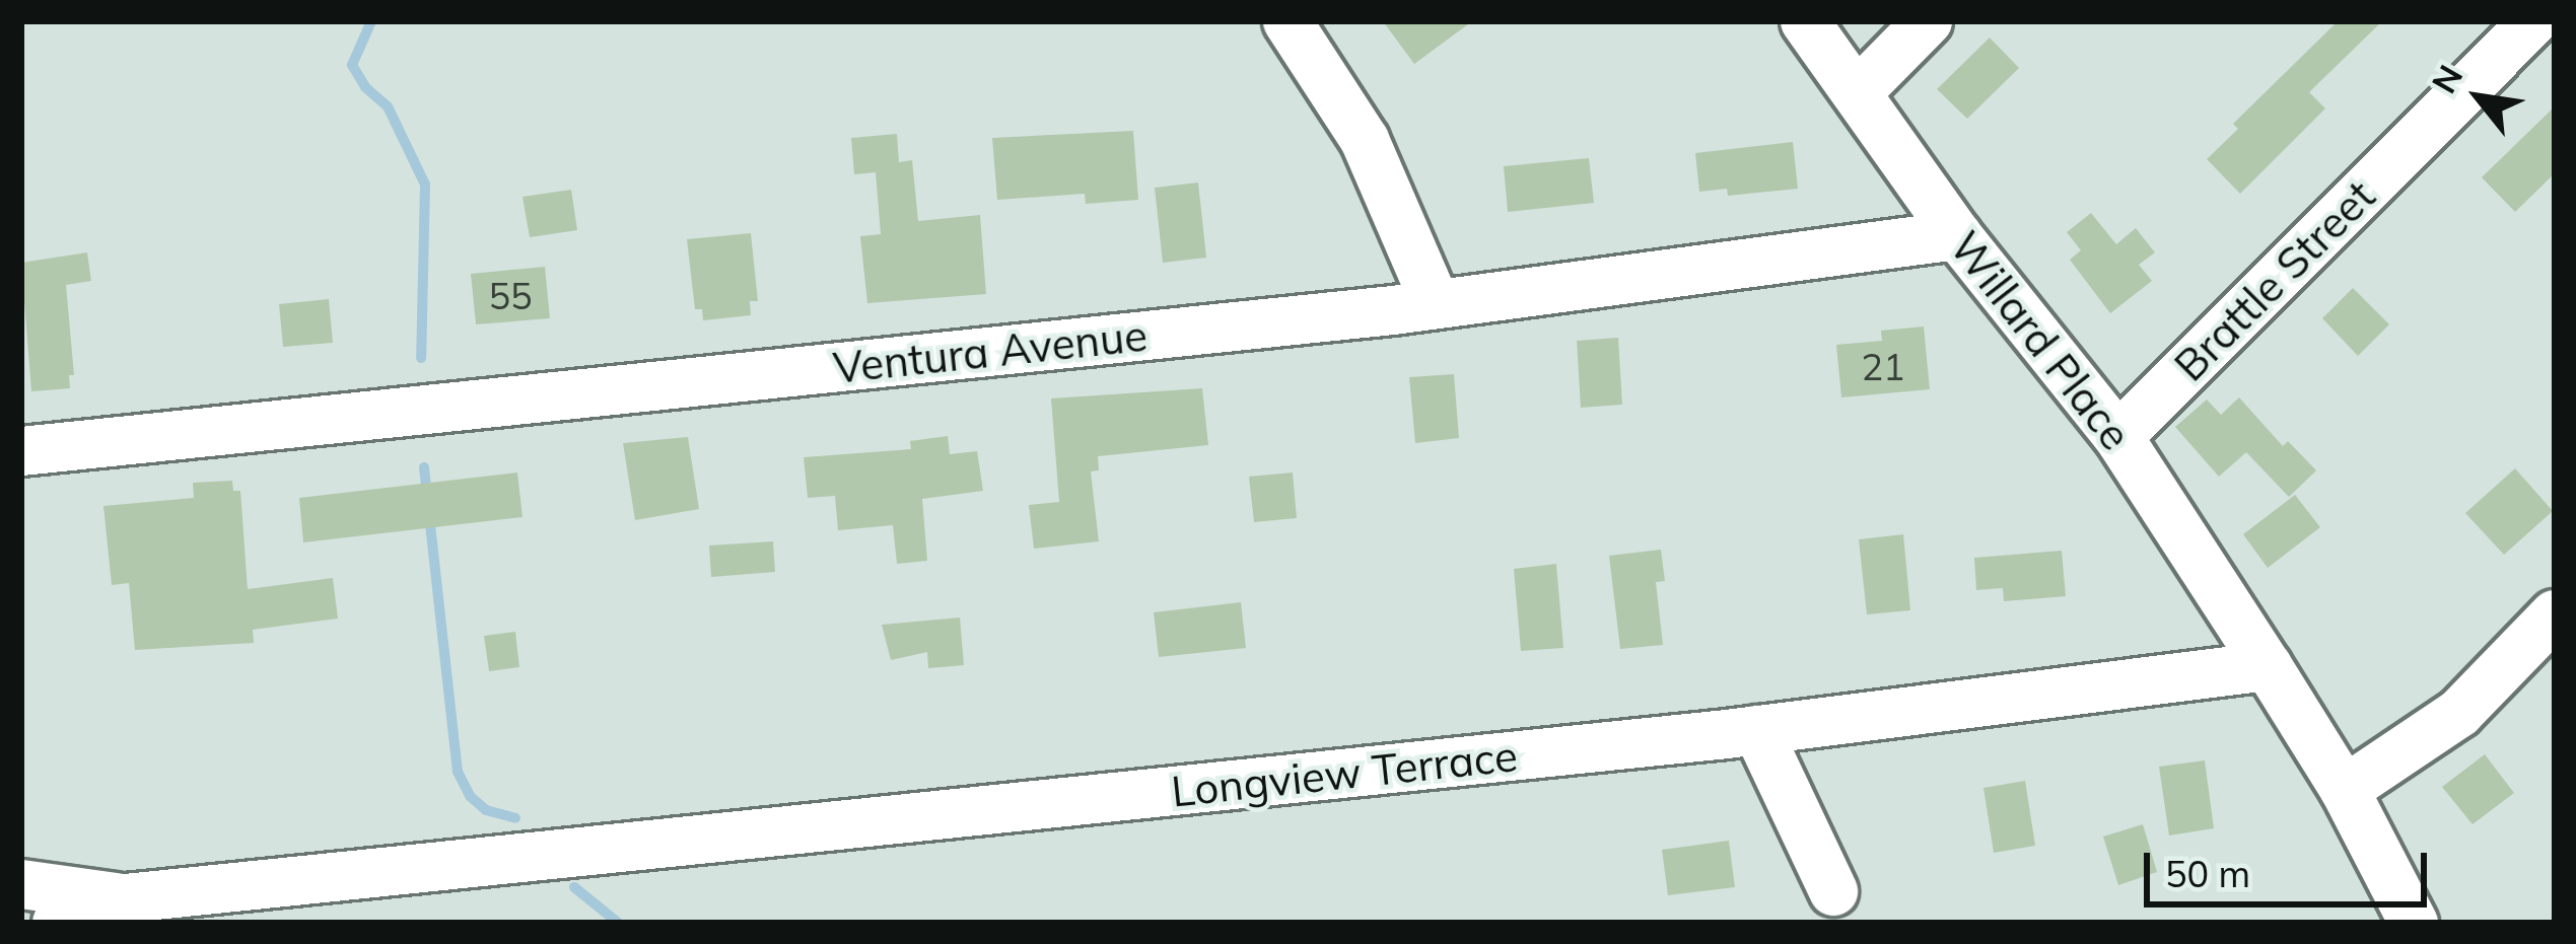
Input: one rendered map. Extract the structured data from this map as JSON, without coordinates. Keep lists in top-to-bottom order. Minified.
{"streets":{"street":["Brattle Street","Willard Place","Ventura Avenue","Longview Terrace"]},"crossings":[["Brattle Street","Willard Place"],["Willard Place","Ventura Avenue"],["Willard Place","Longview Terrace"]],"house_numbers":["55","21"],"scale_bar":"50 m","north":"top left"}
